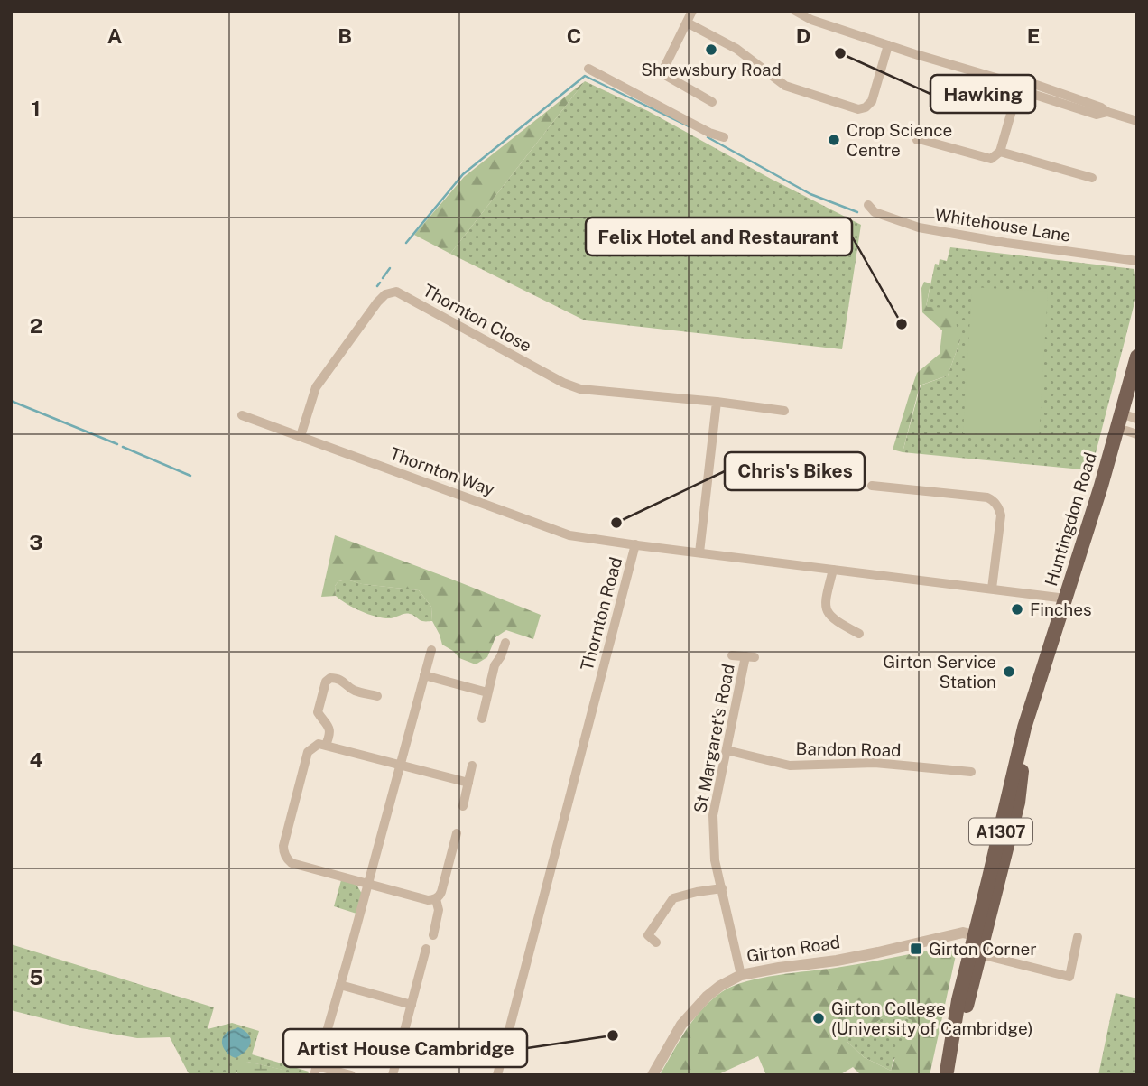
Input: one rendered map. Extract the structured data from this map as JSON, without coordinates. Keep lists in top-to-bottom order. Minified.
{"streets":{"main road":["Huntingdon Road","A1307"],"street":["Whitehouse Lane","Thornton Close","Thornton Way","Thornton Road","St Margaret's Road","Bandon Road","Girton Road"]},"crossings":[["Thornton Close","Thornton Way"],["Thornton Way","Thornton Road"],["Huntingdon Road","Thornton Road"],["Huntingdon Road","Girton Road"],["St Margaret's Road","Bandon Road"],["St Margaret's Road","Girton Road"]],"places":{"other":["Shrewsbury Road","Hawking","Crop Science Centre","Felix Hotel and Restaurant","Chris's Bikes","Finches","Girton Service Station","Girton College (University of Cambridge)","Artist House Cambridge"],"transit":["Girton Corner"]},"grid":{"columns":["A","B","C","D","E"],"rows":["1","2","3","4","5"]}}
